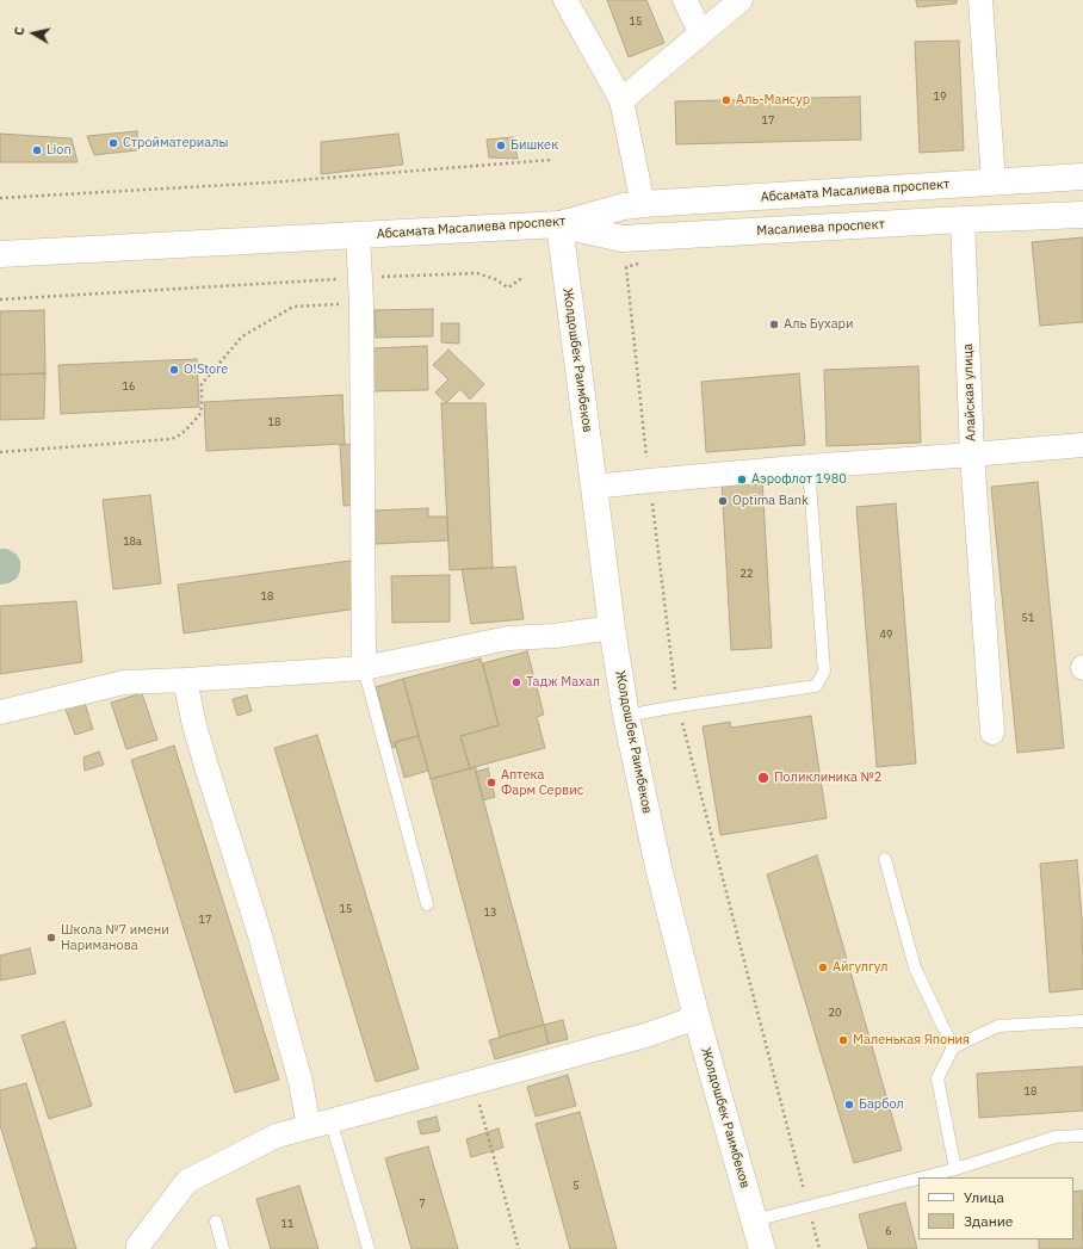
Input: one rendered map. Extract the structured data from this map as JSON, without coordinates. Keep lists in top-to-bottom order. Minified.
{"streets":{"main road":["Абсамата Масалиева проспект","Масалиева проспект","Жолдошбек Раимбеков"],"street":["Алайская улица"]},"crossings":[["Абсамата Масалиева проспект","Масалиева проспект"],["Абсамата Масалиева проспект","Жолдошбек Раимбеков"],["Масалиева проспект","Жолдошбек Раимбеков"],["Масалиева проспект","Алайская улица"]],"places":["Аль-Мансур","Стройматериалы","Бишкек","Lion","Аль Бухари","O!Store","Аэрофлот 1980","Optima Bank","Тадж Махал","Поликлиника №2","Аптека Фарм Сервис","Школа №7 имени Нариманова","Айгулгул","Маленькая Япония","Барбол"],"house_numbers":["15","19","17","16","18","18а","22","18","51","49","15","13","17","20","18","5","7","11","6"],"legend":["Улица","Здание"],"north":"left"}
